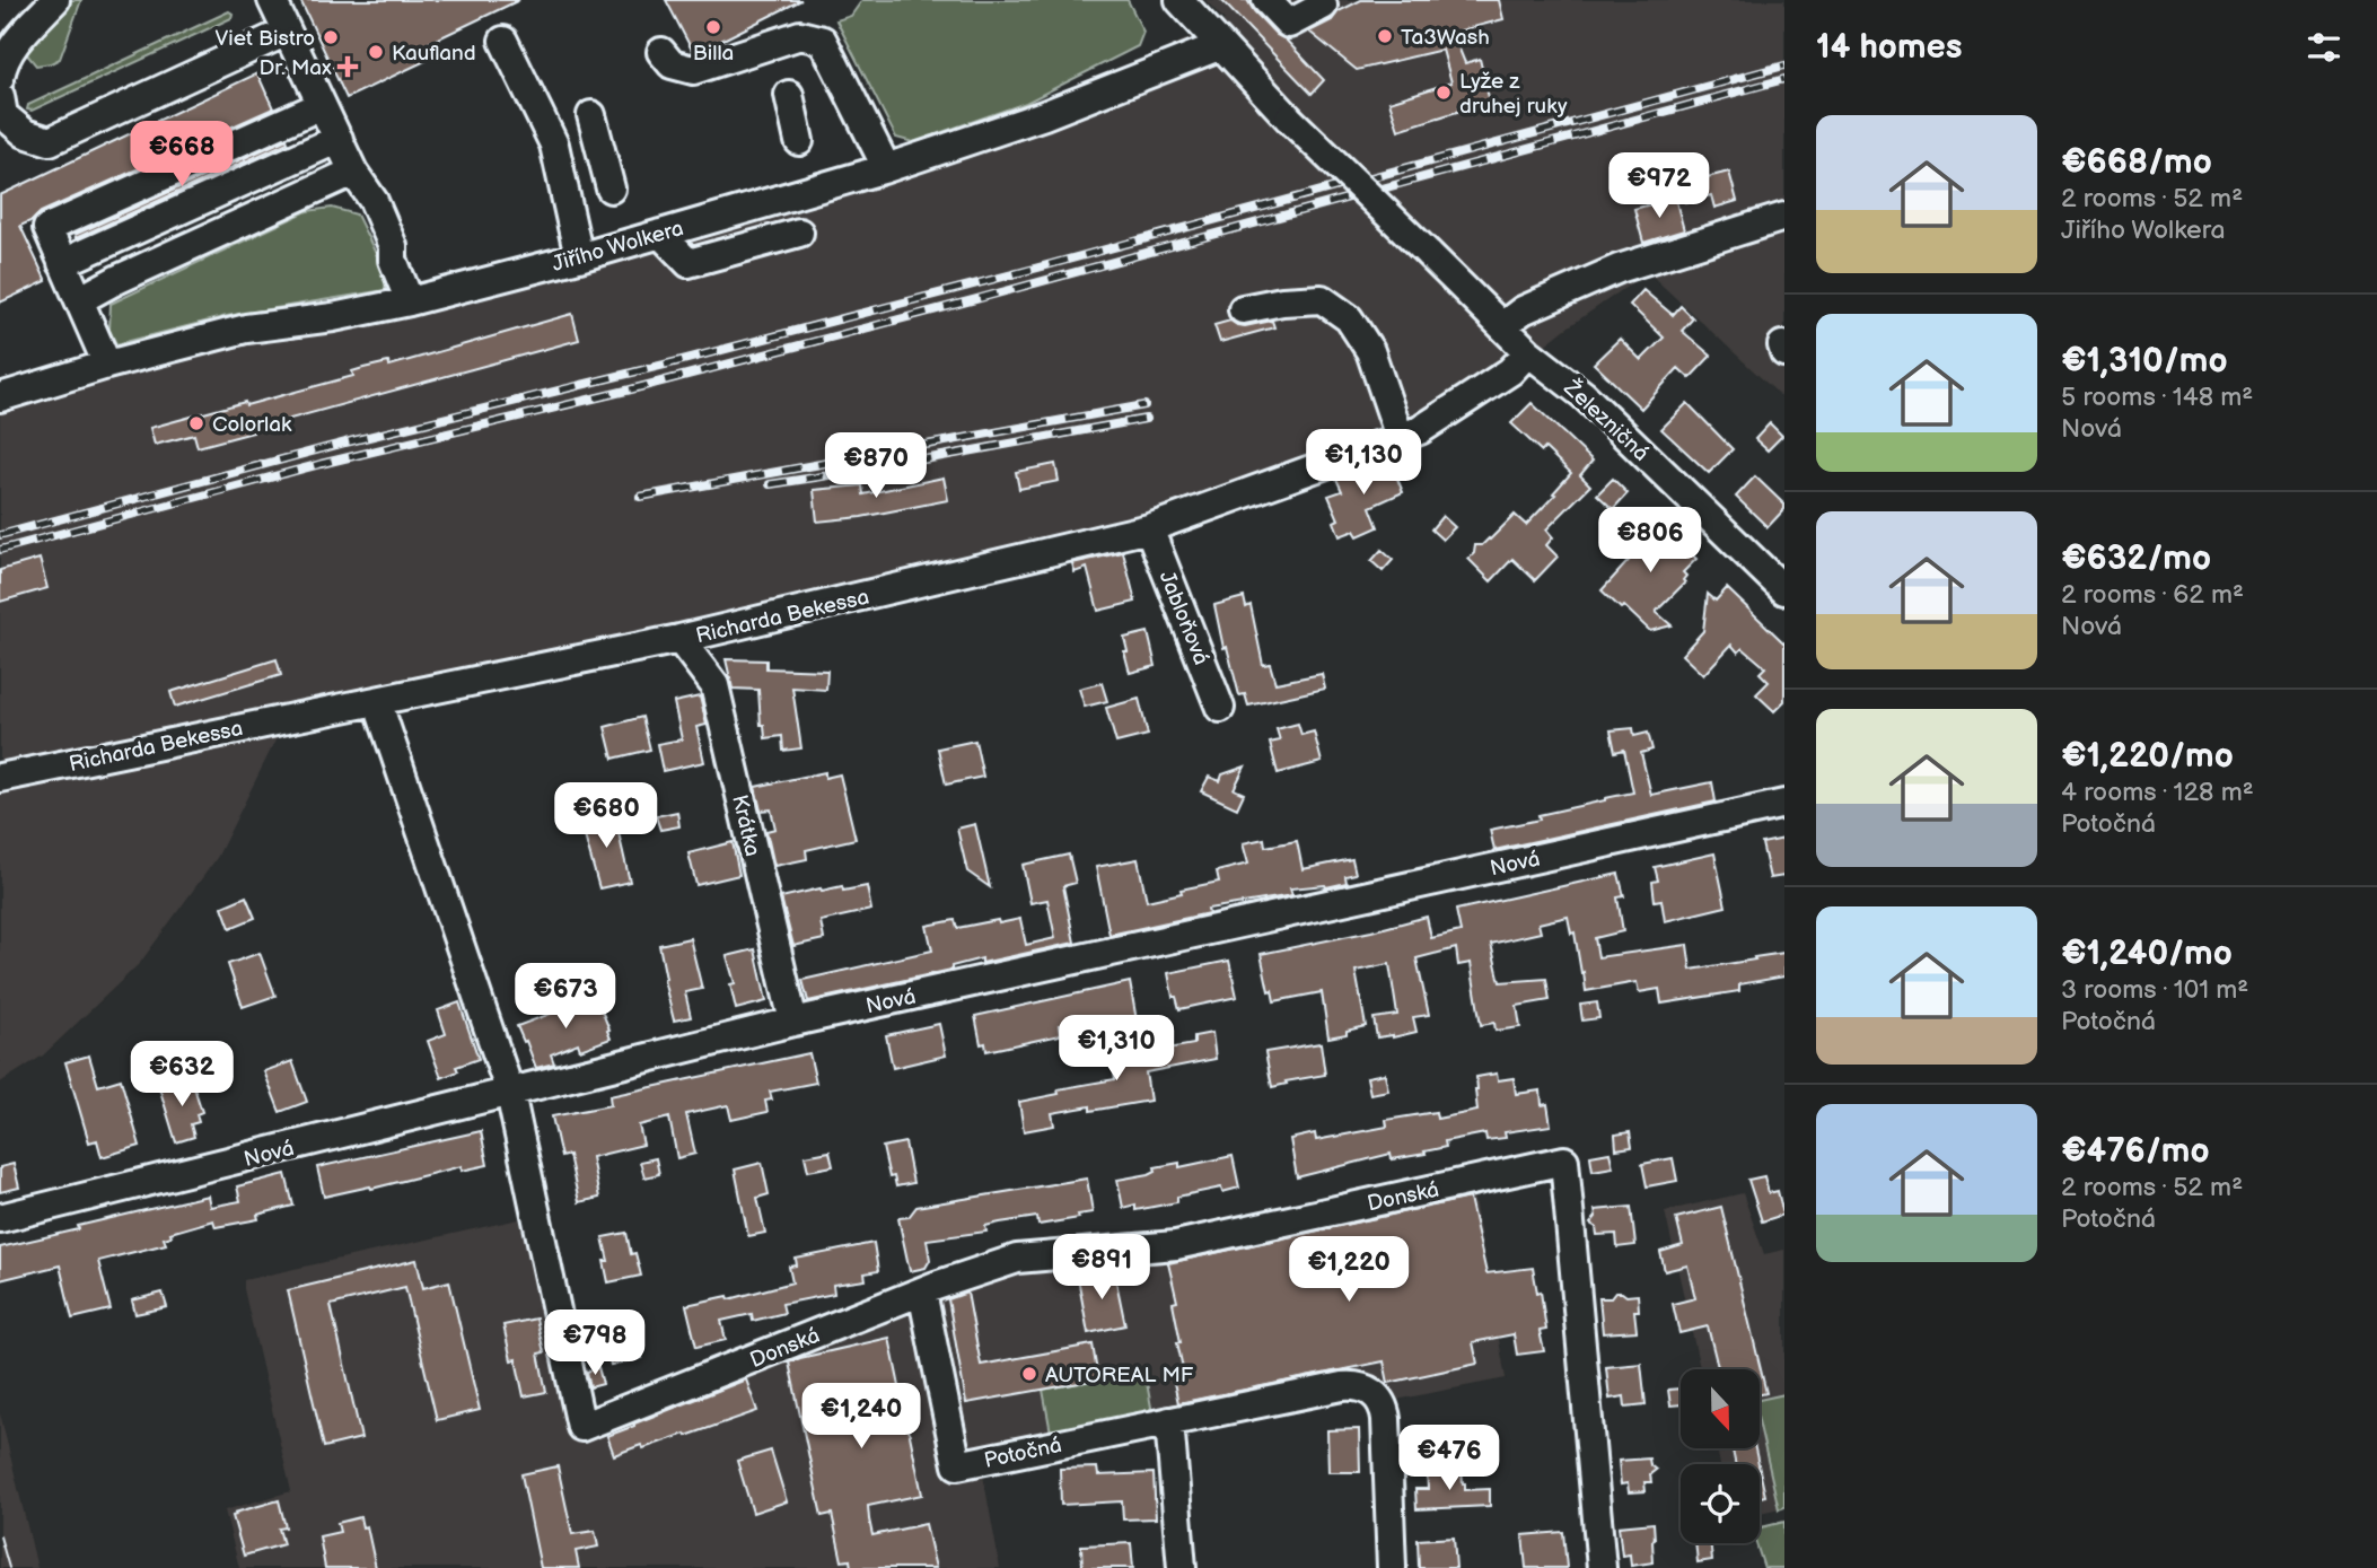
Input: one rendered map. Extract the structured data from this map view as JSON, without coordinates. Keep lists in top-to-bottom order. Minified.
{"streets":{"street":["Jiřího Wolkera","Železničná","Richarda Bekessa","Jabloňová","Krátka","Nová","Donská","Potočná"]},"crossings":[["Jiřího Wolkera","Železničná"],["Železničná","Richarda Bekessa"],["Richarda Bekessa","Jabloňová"],["Richarda Bekessa","Krátka"],["Krátka","Nová"],["Nová","Donská"],["Donská","Potočná"]],"places":{"other":["Billa","Ta3Wash","Viet Bistro","Kaufland","Lyže z druhej ruky","Colorlak","AUTOREAL MF"],"health":["Dr. Max"]},"north":"bottom","page":{"heading":"14 homes","list":[{"name":"€668/mo","note":"2 rooms · 52 m² · Jiřího Wolkera"},{"name":"€1,310/mo","note":"5 rooms · 148 m² · Nová"},{"name":"€632/mo","note":"2 rooms · 62 m² · Nová"},{"name":"€1,220/mo","note":"4 rooms · 128 m² · Potočná"},{"name":"€1,240/mo","note":"3 rooms · 101 m² · Potočná"},{"name":"€476/mo","note":"2 rooms · 52 m² · Potočná"}],"price":["€668","€972","€1,130","€870","€806","€680","€673","€1,310","€632","€891","€1,220","€798","€1,240","€476"]}}
